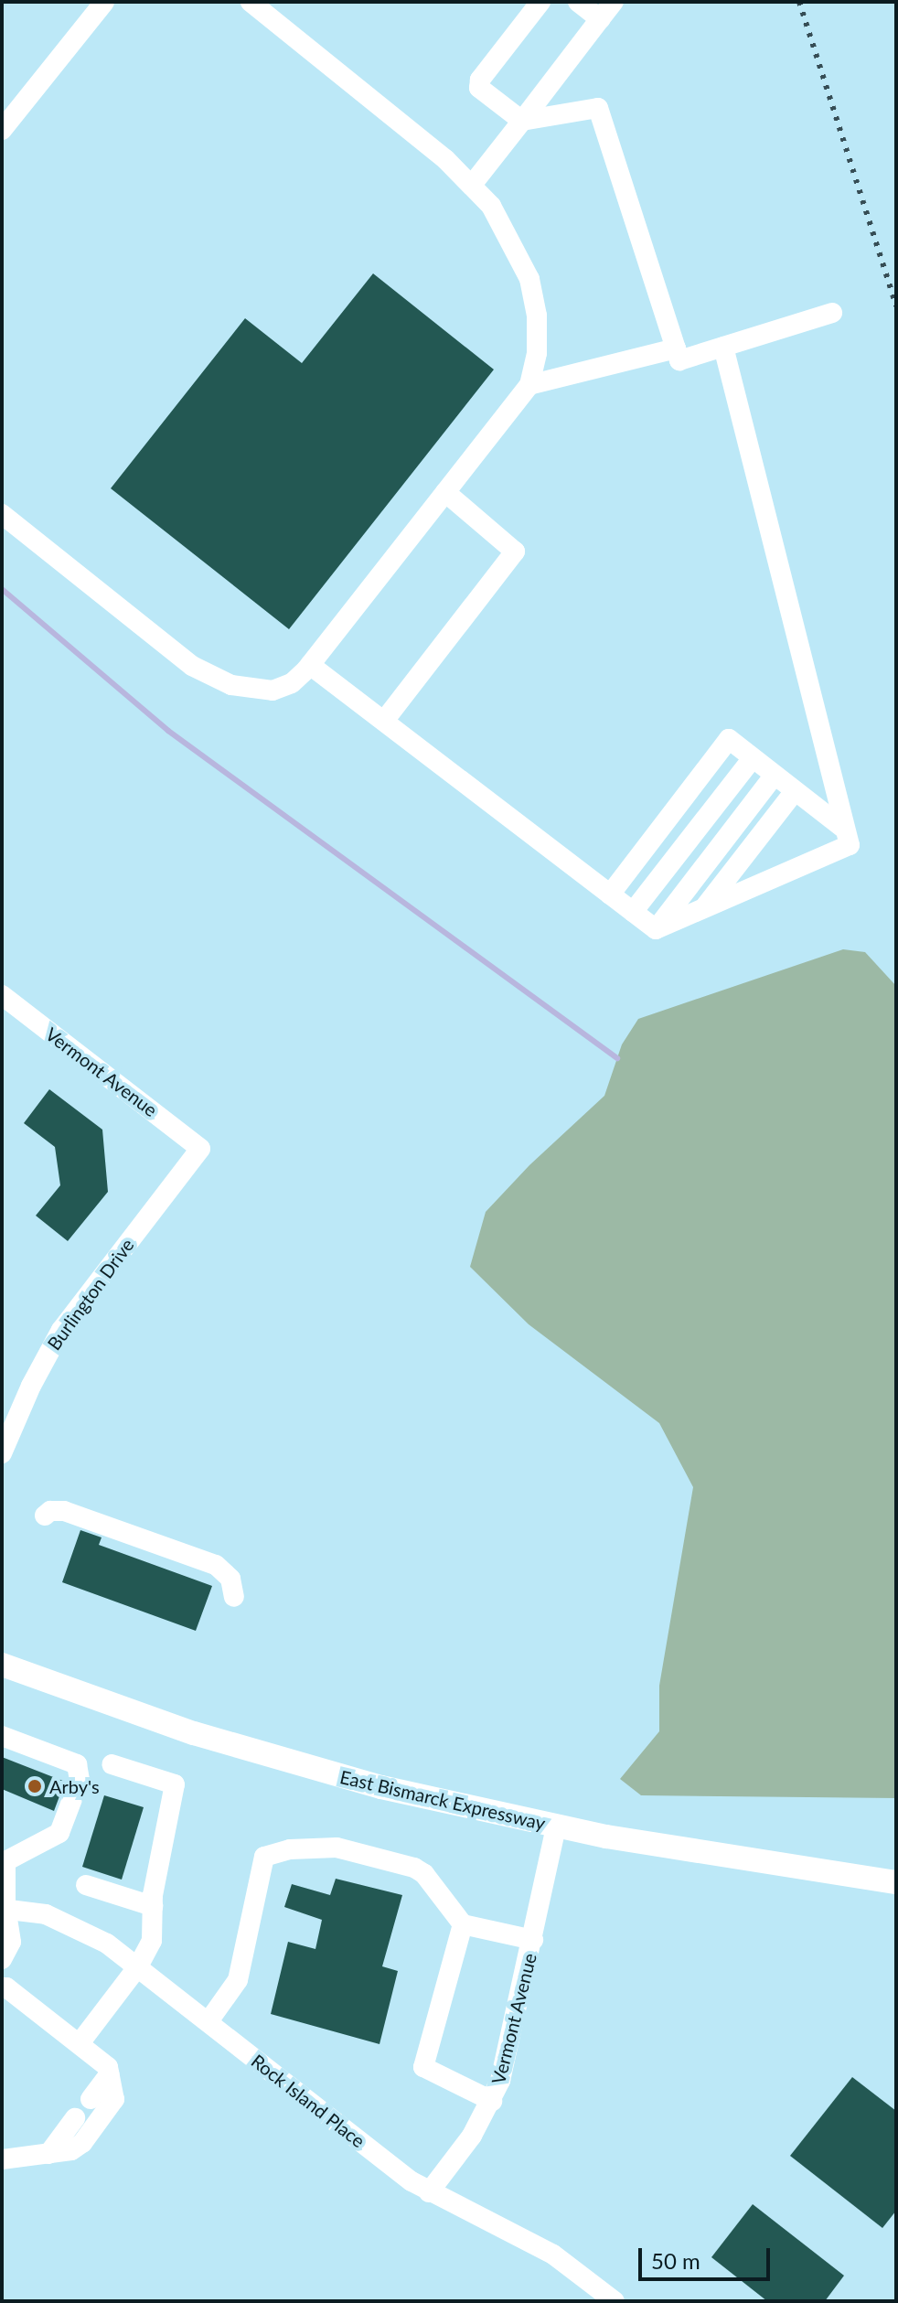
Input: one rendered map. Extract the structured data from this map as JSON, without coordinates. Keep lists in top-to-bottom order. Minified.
{"streets":{"main road":["East Bismarck Expressway"],"street":["Vermont Avenue","Burlington Drive","Rock Island Place"]},"crossings":[["Vermont Avenue","Burlington Drive"],["Vermont Avenue","East Bismarck Expressway"],["Vermont Avenue","Rock Island Place"]],"places":["Arby's"],"scale_bar":"50 m"}
